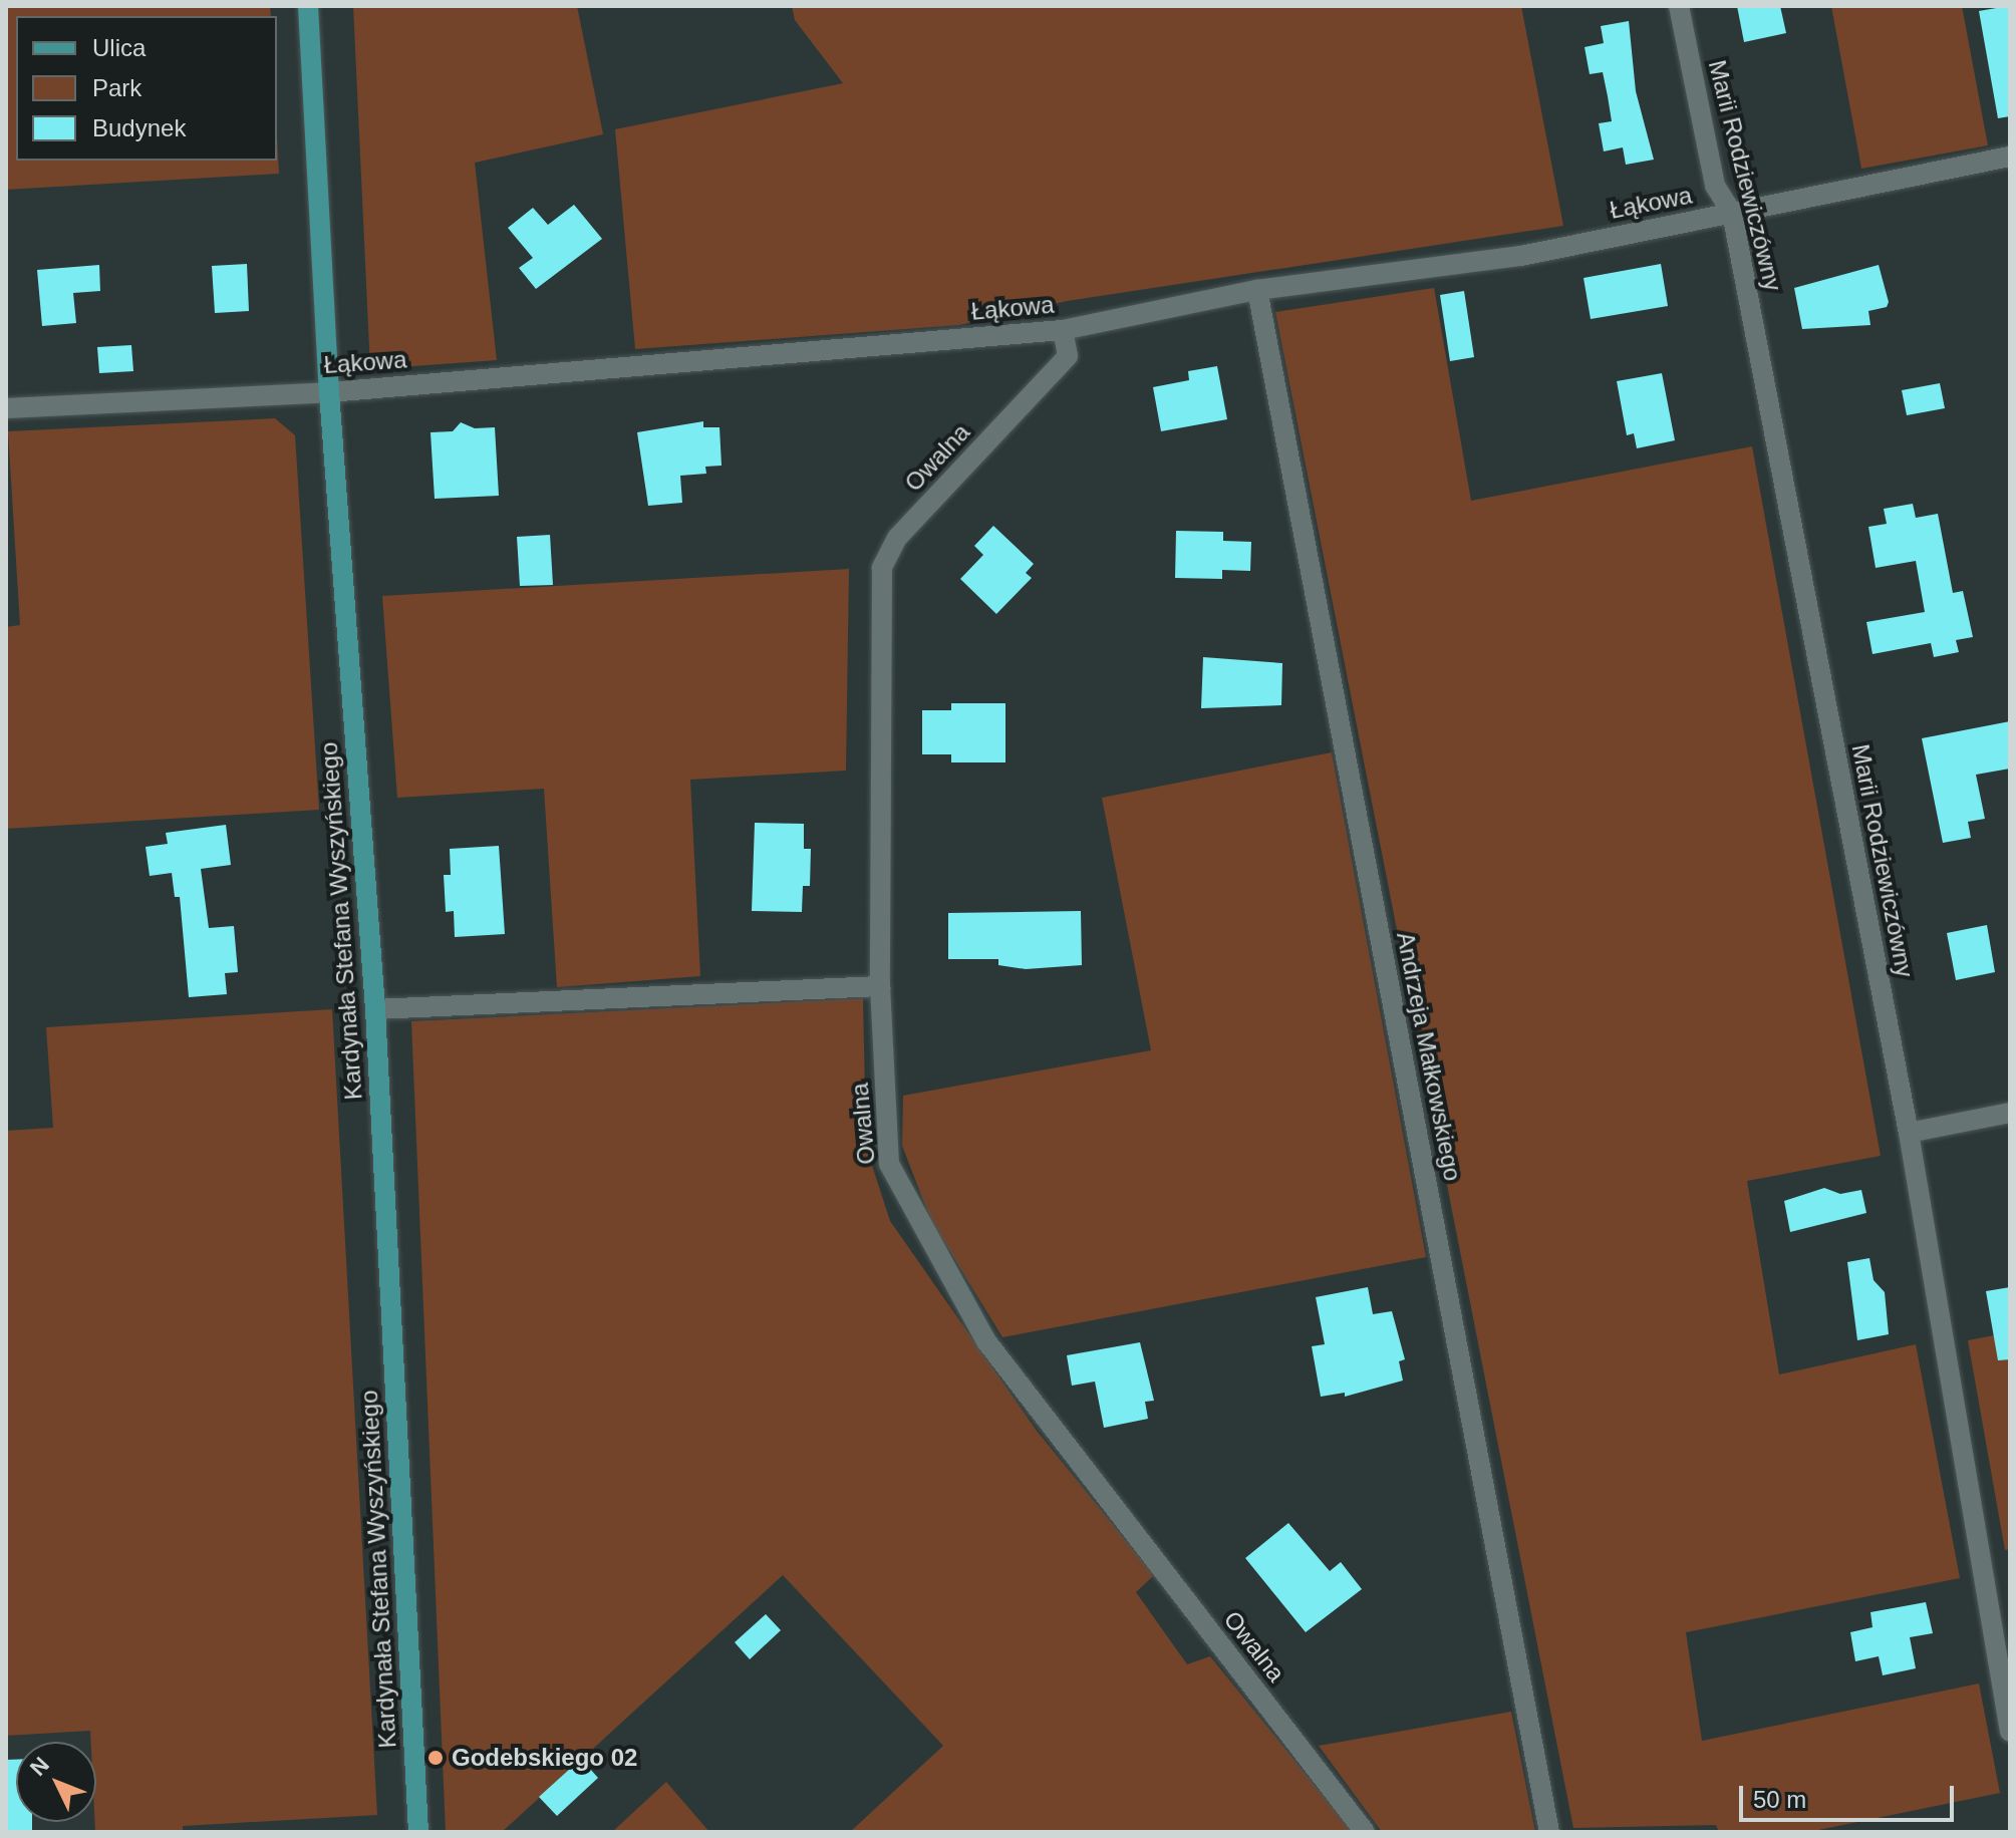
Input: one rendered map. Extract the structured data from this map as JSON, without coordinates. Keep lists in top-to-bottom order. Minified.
{"streets":{"main road":["Kardynała Stefana Wyszyńskiego"],"street":["Marii Rodziewiczówny","Łąkowa","Owalna","Andrzeja Małkowskiego"]},"crossings":[["Marii Rodziewiczówny","Łąkowa"],["Łąkowa","Owalna"],["Łąkowa","Kardynała Stefana Wyszyńskiego"],["Łąkowa","Andrzeja Małkowskiego"]],"places":["Godebskiego 02"],"legend":["Ulica","Park","Budynek"],"scale_bar":"50 m","north":"top left"}
